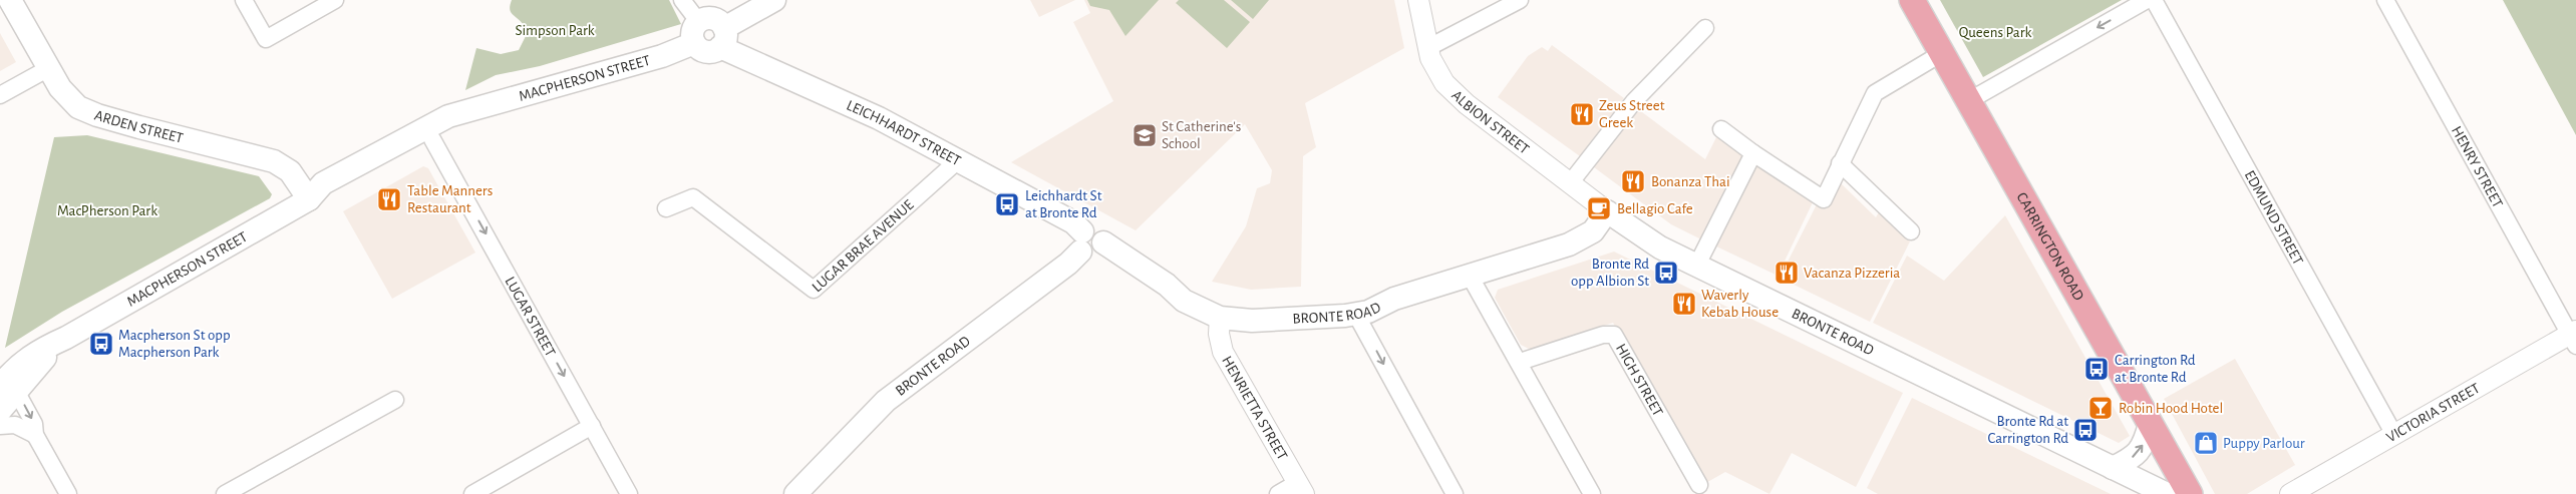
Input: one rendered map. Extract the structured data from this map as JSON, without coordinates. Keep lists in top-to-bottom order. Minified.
{"streets":{"main road":["MACPHERSON STREET","ARDEN STREET","LEICHHARDT STREET","CARRINGTON ROAD","BRONTE ROAD"],"street":["ALBION STREET","HENRY STREET","EDMUND STREET","LUGAR BRAE AVENUE","LUGAR STREET","HIGH STREET","HENRIETTA STREET","VICTORIA STREET"]},"crossings":[["MACPHERSON STREET","ARDEN STREET"],["MACPHERSON STREET","LEICHHARDT STREET"],["MACPHERSON STREET","LUGAR STREET"],["ALBION STREET","BRONTE ROAD"],["LEICHHARDT STREET","LUGAR BRAE AVENUE"],["LEICHHARDT STREET","BRONTE ROAD"],["HENRY STREET","VICTORIA STREET"],["EDMUND STREET","VICTORIA STREET"],["BRONTE ROAD","HENRIETTA STREET"]],"one_way":["LUGAR STREET"],"parks":["Simpson Park","Queens Park","MacPherson Park"],"places":{"restaurant":["Zeus Street Greek","Bonanza Thai","Table Manners Restaurant","Vacanza Pizzeria","Waverly Kebab House"],"school or university":["St Catherine's School"],"bus stop":["Leichhardt St at Bronte Rd","Bronte Rd opp Albion St","Macpherson St opp Macpherson Park","Carrington Rd at Bronte Rd","Bronte Rd at Carrington Rd"],"cafe":["Bellagio Cafe"],"bar":["Robin Hood Hotel"],"shop":["Puppy Parlour"]}}
